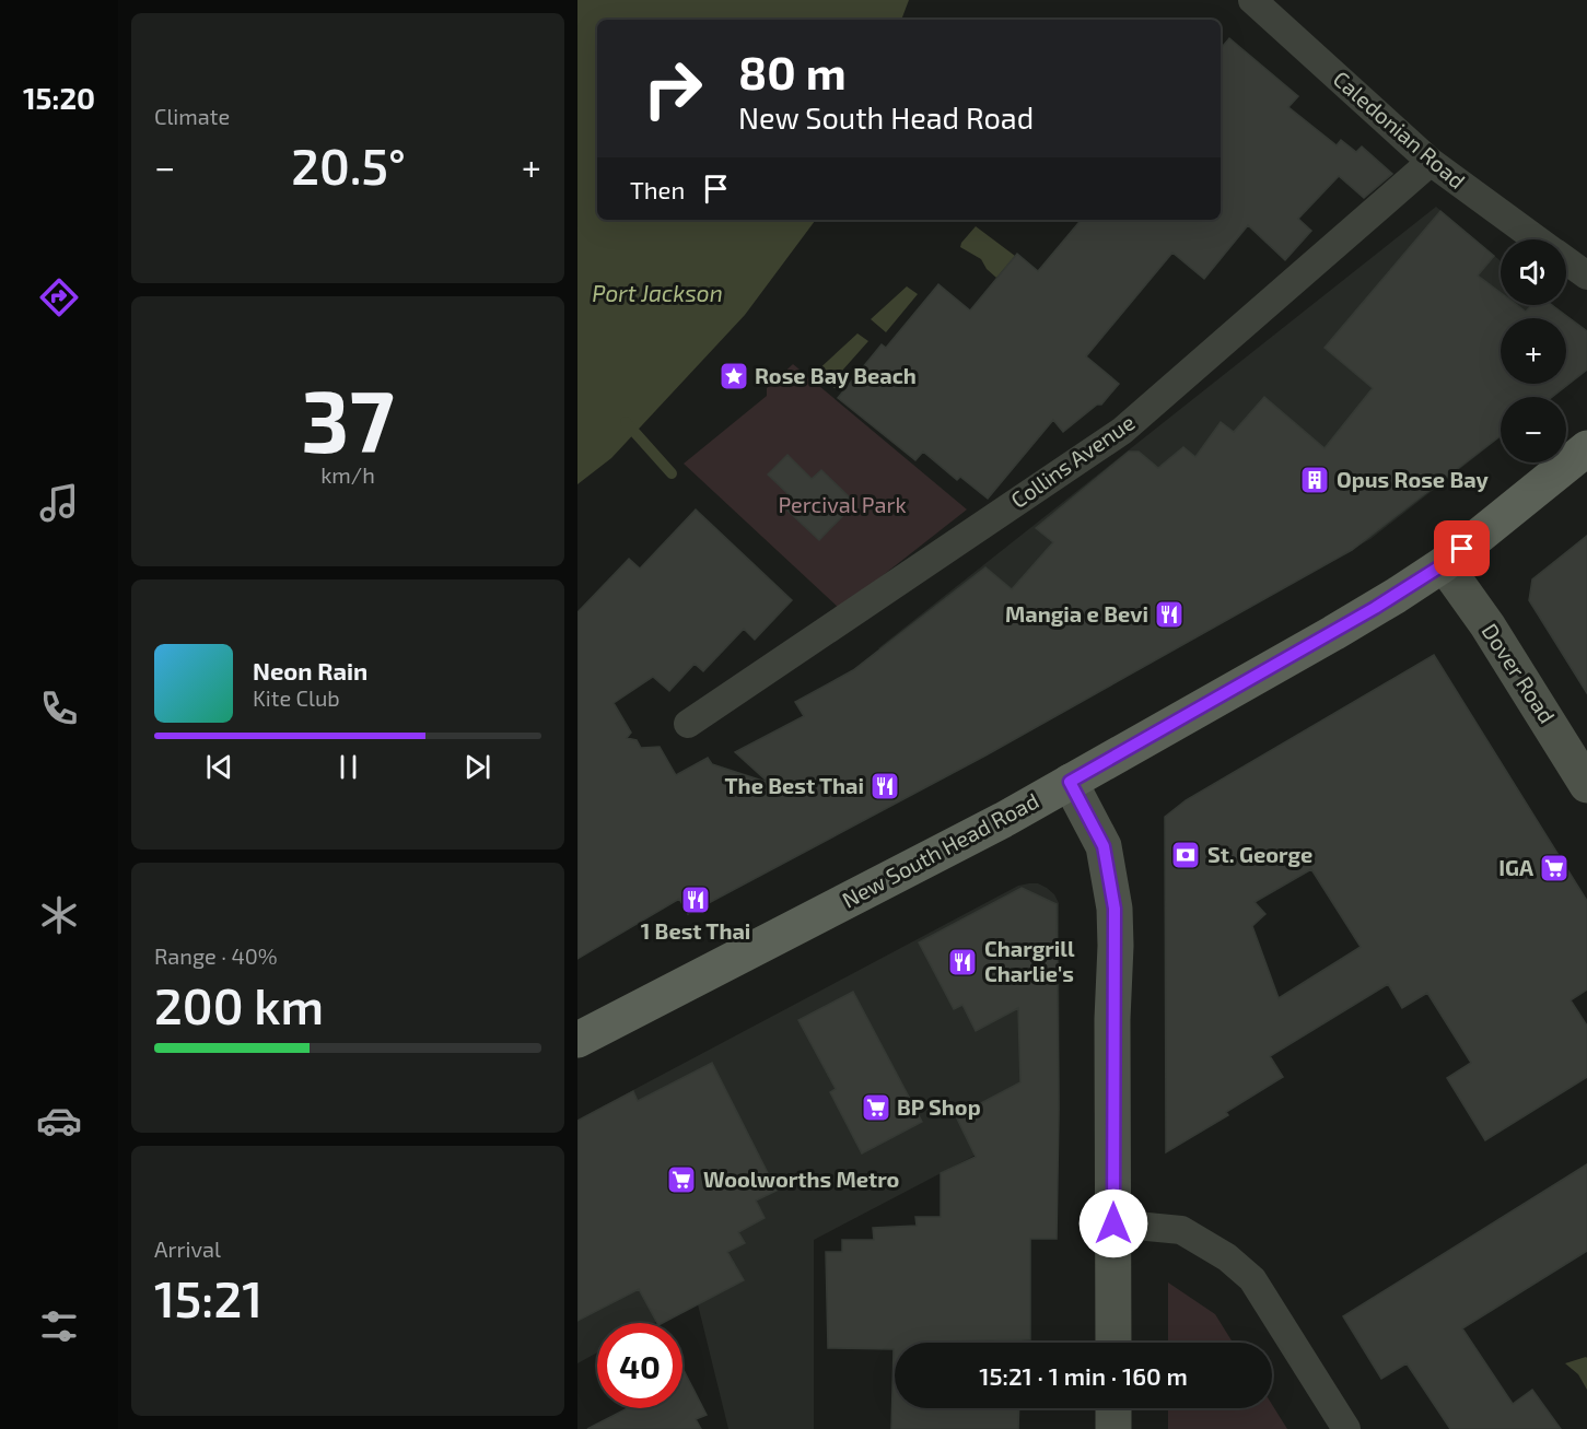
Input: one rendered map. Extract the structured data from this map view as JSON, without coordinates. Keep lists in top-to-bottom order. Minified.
{"streets":{"main road":["New South Head Road"],"street":["Caledonian Road","Collins Avenue","Dover Road"]},"crossings":[["Caledonian Road","Collins Avenue"],["Dover Road","New South Head Road"]],"water":["Port Jackson"],"parks":["Percival Park"],"places":{"place":["Rose Bay Beach"],"building":["Opus Rose Bay"],"restaurant":["Mangia e Bevi","The Best Thai","1 Best Thai","Chargrill Charlie's"],"bank":["St. George"],"supermarket":["IGA","BP Shop","Woolworths Metro"]},"page":{"tabs":"15:20","tile":["Climate",["37","km/h"],["Range · 40%","200 km"],["Arrival","15:21"]],"turn":["80 m","New South Head Road"],"heat":["−","20.5°","+"],"then":"Then","map_buttons":["+","−"],"song":["Neon Rain","Kite Club"],"limit":"40","trip":"15:21 · 1 min · 160 m"}}
